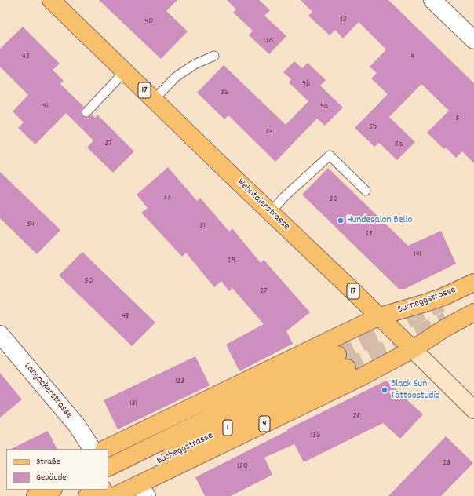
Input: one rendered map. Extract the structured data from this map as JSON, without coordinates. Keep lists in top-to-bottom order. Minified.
{"streets":{"main road":["17","Wehntalerstrasse","Bucheggstrasse","4","1"],"street":["Langackerstrasse"]},"crossings":[["Wehntalerstrasse","Bucheggstrasse"],["Wehntalerstrasse","4"]],"places":["Hundesalon Bello","Black Sun Tattoostudio"],"house_numbers":["13","40","13a","43","9","9b","36","41","9a","5","5b","34","37","5a","33","30","54","31","28","141","29","50","27","48","133","131","138","136","23","130"],"legend":["Straße","Gebäude"]}
